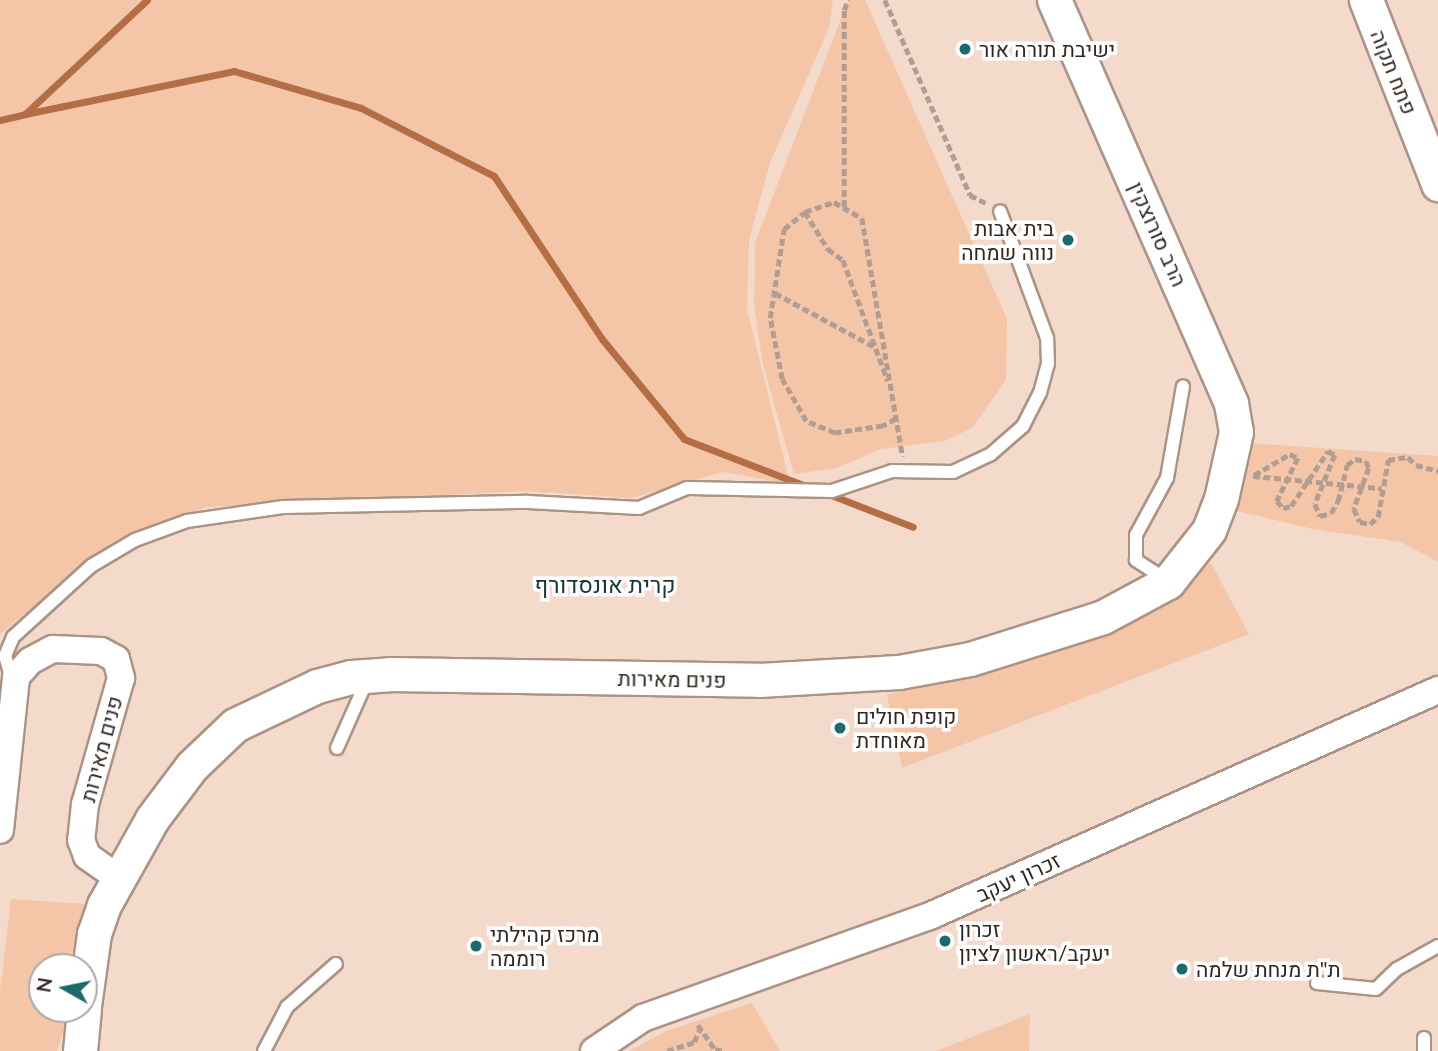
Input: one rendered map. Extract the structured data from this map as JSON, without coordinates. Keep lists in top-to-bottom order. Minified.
{"streets":{"street":["פתח תקוה","הרב סורוצקין","פנים מאירות","זכרון יעקב"]},"crossings":[["הרב סורוצקין","פנים מאירות"]],"districts":["קרית אונסדורף"],"places":["ישיבת תורה אור","בית אבות נווה שמחה","קופת חולים מאוחדת","זכרון יעקב/ראשון לציון","מרכז קהילתי רוממה","ת\"ת מנחת שלמה"],"north":"left"}
